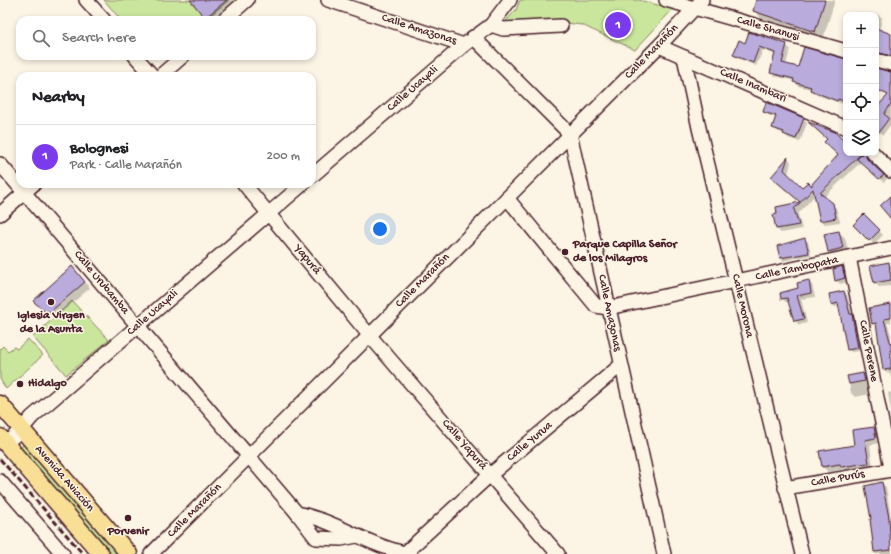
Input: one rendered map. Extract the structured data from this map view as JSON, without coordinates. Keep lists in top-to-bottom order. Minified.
{"streets":{"main road":["Avenida Aviación"],"street":["Calle Shanusi","Calle Amazonas","Calle Marañón","Calle Inambari","Calle Ucayali","Yapurá","Calle Tambopata","Calle Urubamba","Calle Morona","Calle Perene","Calle Yurua","Calle Yapurá","Calle Purús"]},"crossings":[["Calle Shanusi","Calle Marañón"],["Calle Amazonas","Calle Marañón"],["Calle Amazonas","Calle Ucayali"],["Calle Amazonas","Calle Tambopata"],["Calle Amazonas","Calle Yurua"],["Calle Marañón","Calle Inambari"],["Calle Marañón","Yapurá"],["Calle Marañón","Calle Urubamba"],["Calle Marañón","Calle Yapurá"],["Calle Inambari","Calle Morona"],["Calle Ucayali","Yapurá"],["Calle Ucayali","Calle Urubamba"],["Calle Ucayali","Avenida Aviación"],["Yapurá","Calle Yapurá"],["Calle Tambopata","Calle Morona"],["Calle Tambopata","Calle Perene"],["Calle Morona","Calle Purús"],["Calle Perene","Calle Purús"],["Calle Yurua","Calle Yapurá"]],"places":["Parque Capilla Señor de los Milagros","Iglesia Virgen de la Asunta","Hidalgo","Porvenir"],"page":{"pins":"1","map_buttons":["+","−"],"search":"Search here","heading":"Nearby","list":[{"mark":"1","name":"Bolognesi","note":"Park · Calle Marañón","value":"200 m"}]}}
